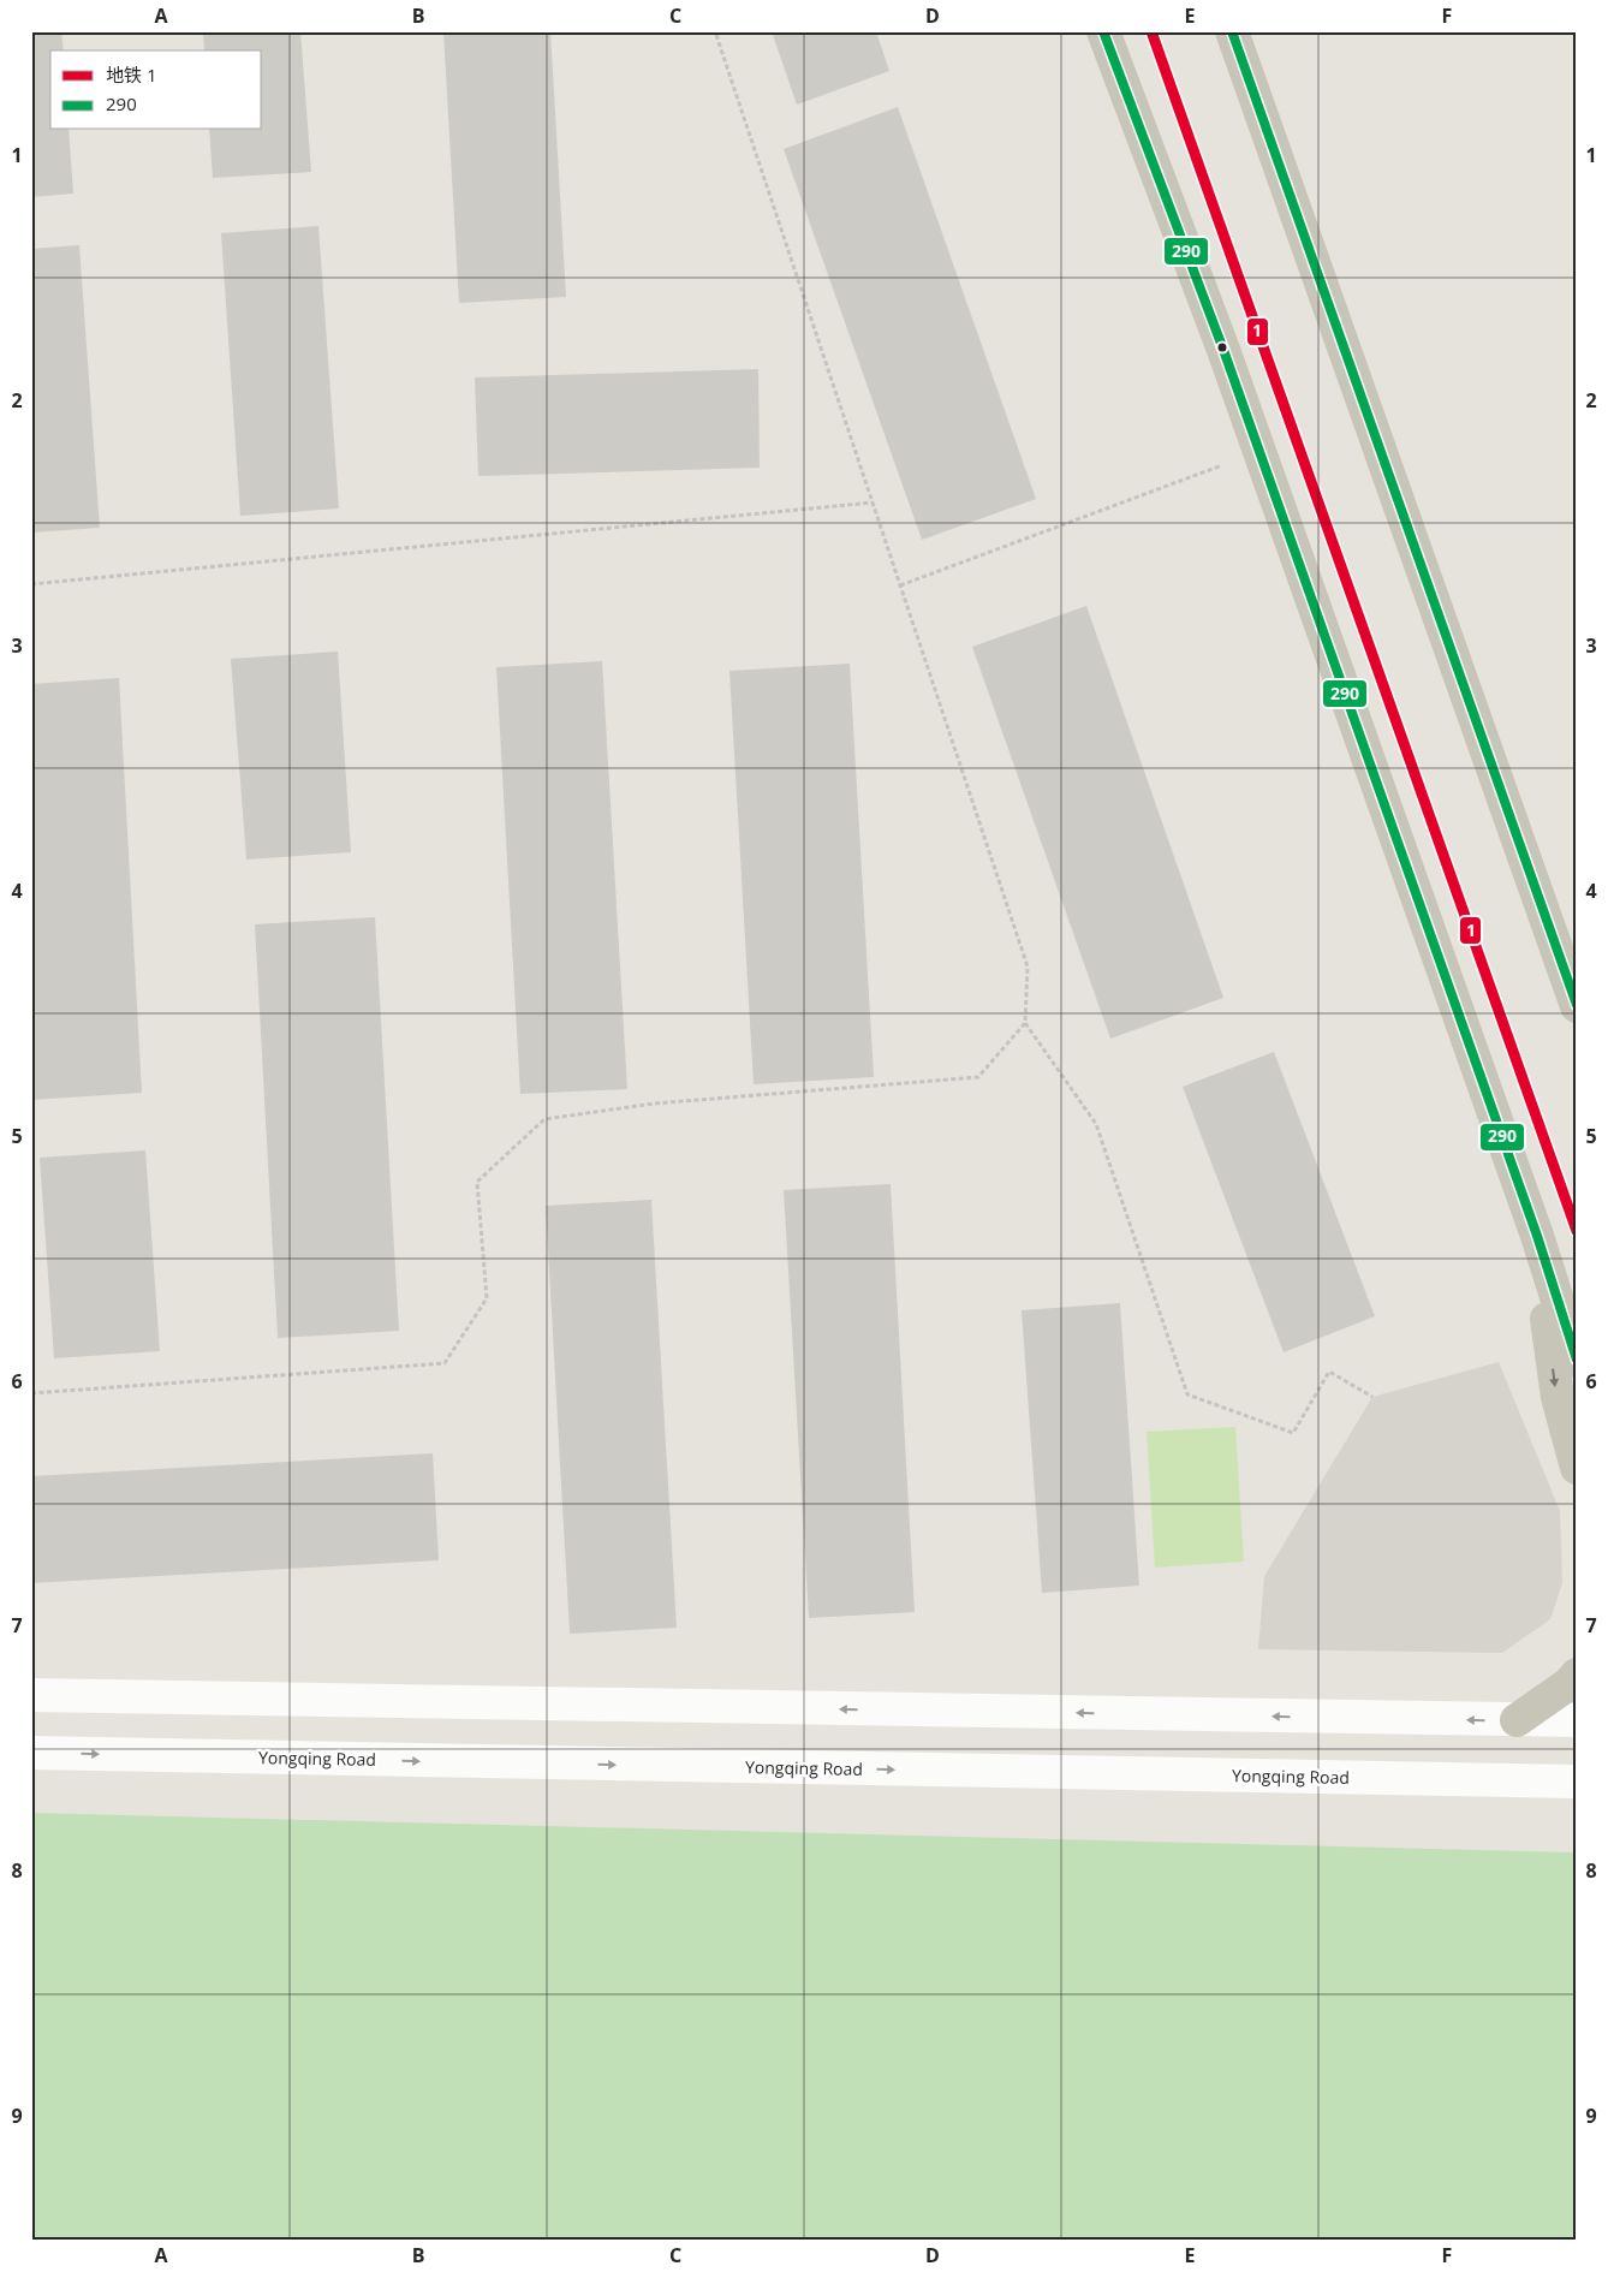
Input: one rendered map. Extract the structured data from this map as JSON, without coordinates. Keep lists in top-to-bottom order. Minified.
{"streets":{"main road":["Yongqing Road"]},"lines":["metro line 1","transit line 290"],"legend":["地铁 1","290"],"grid":{"columns":["A","B","C","D","E","F"],"rows":["1","2","3","4","5","6","7","8","9"]}}
